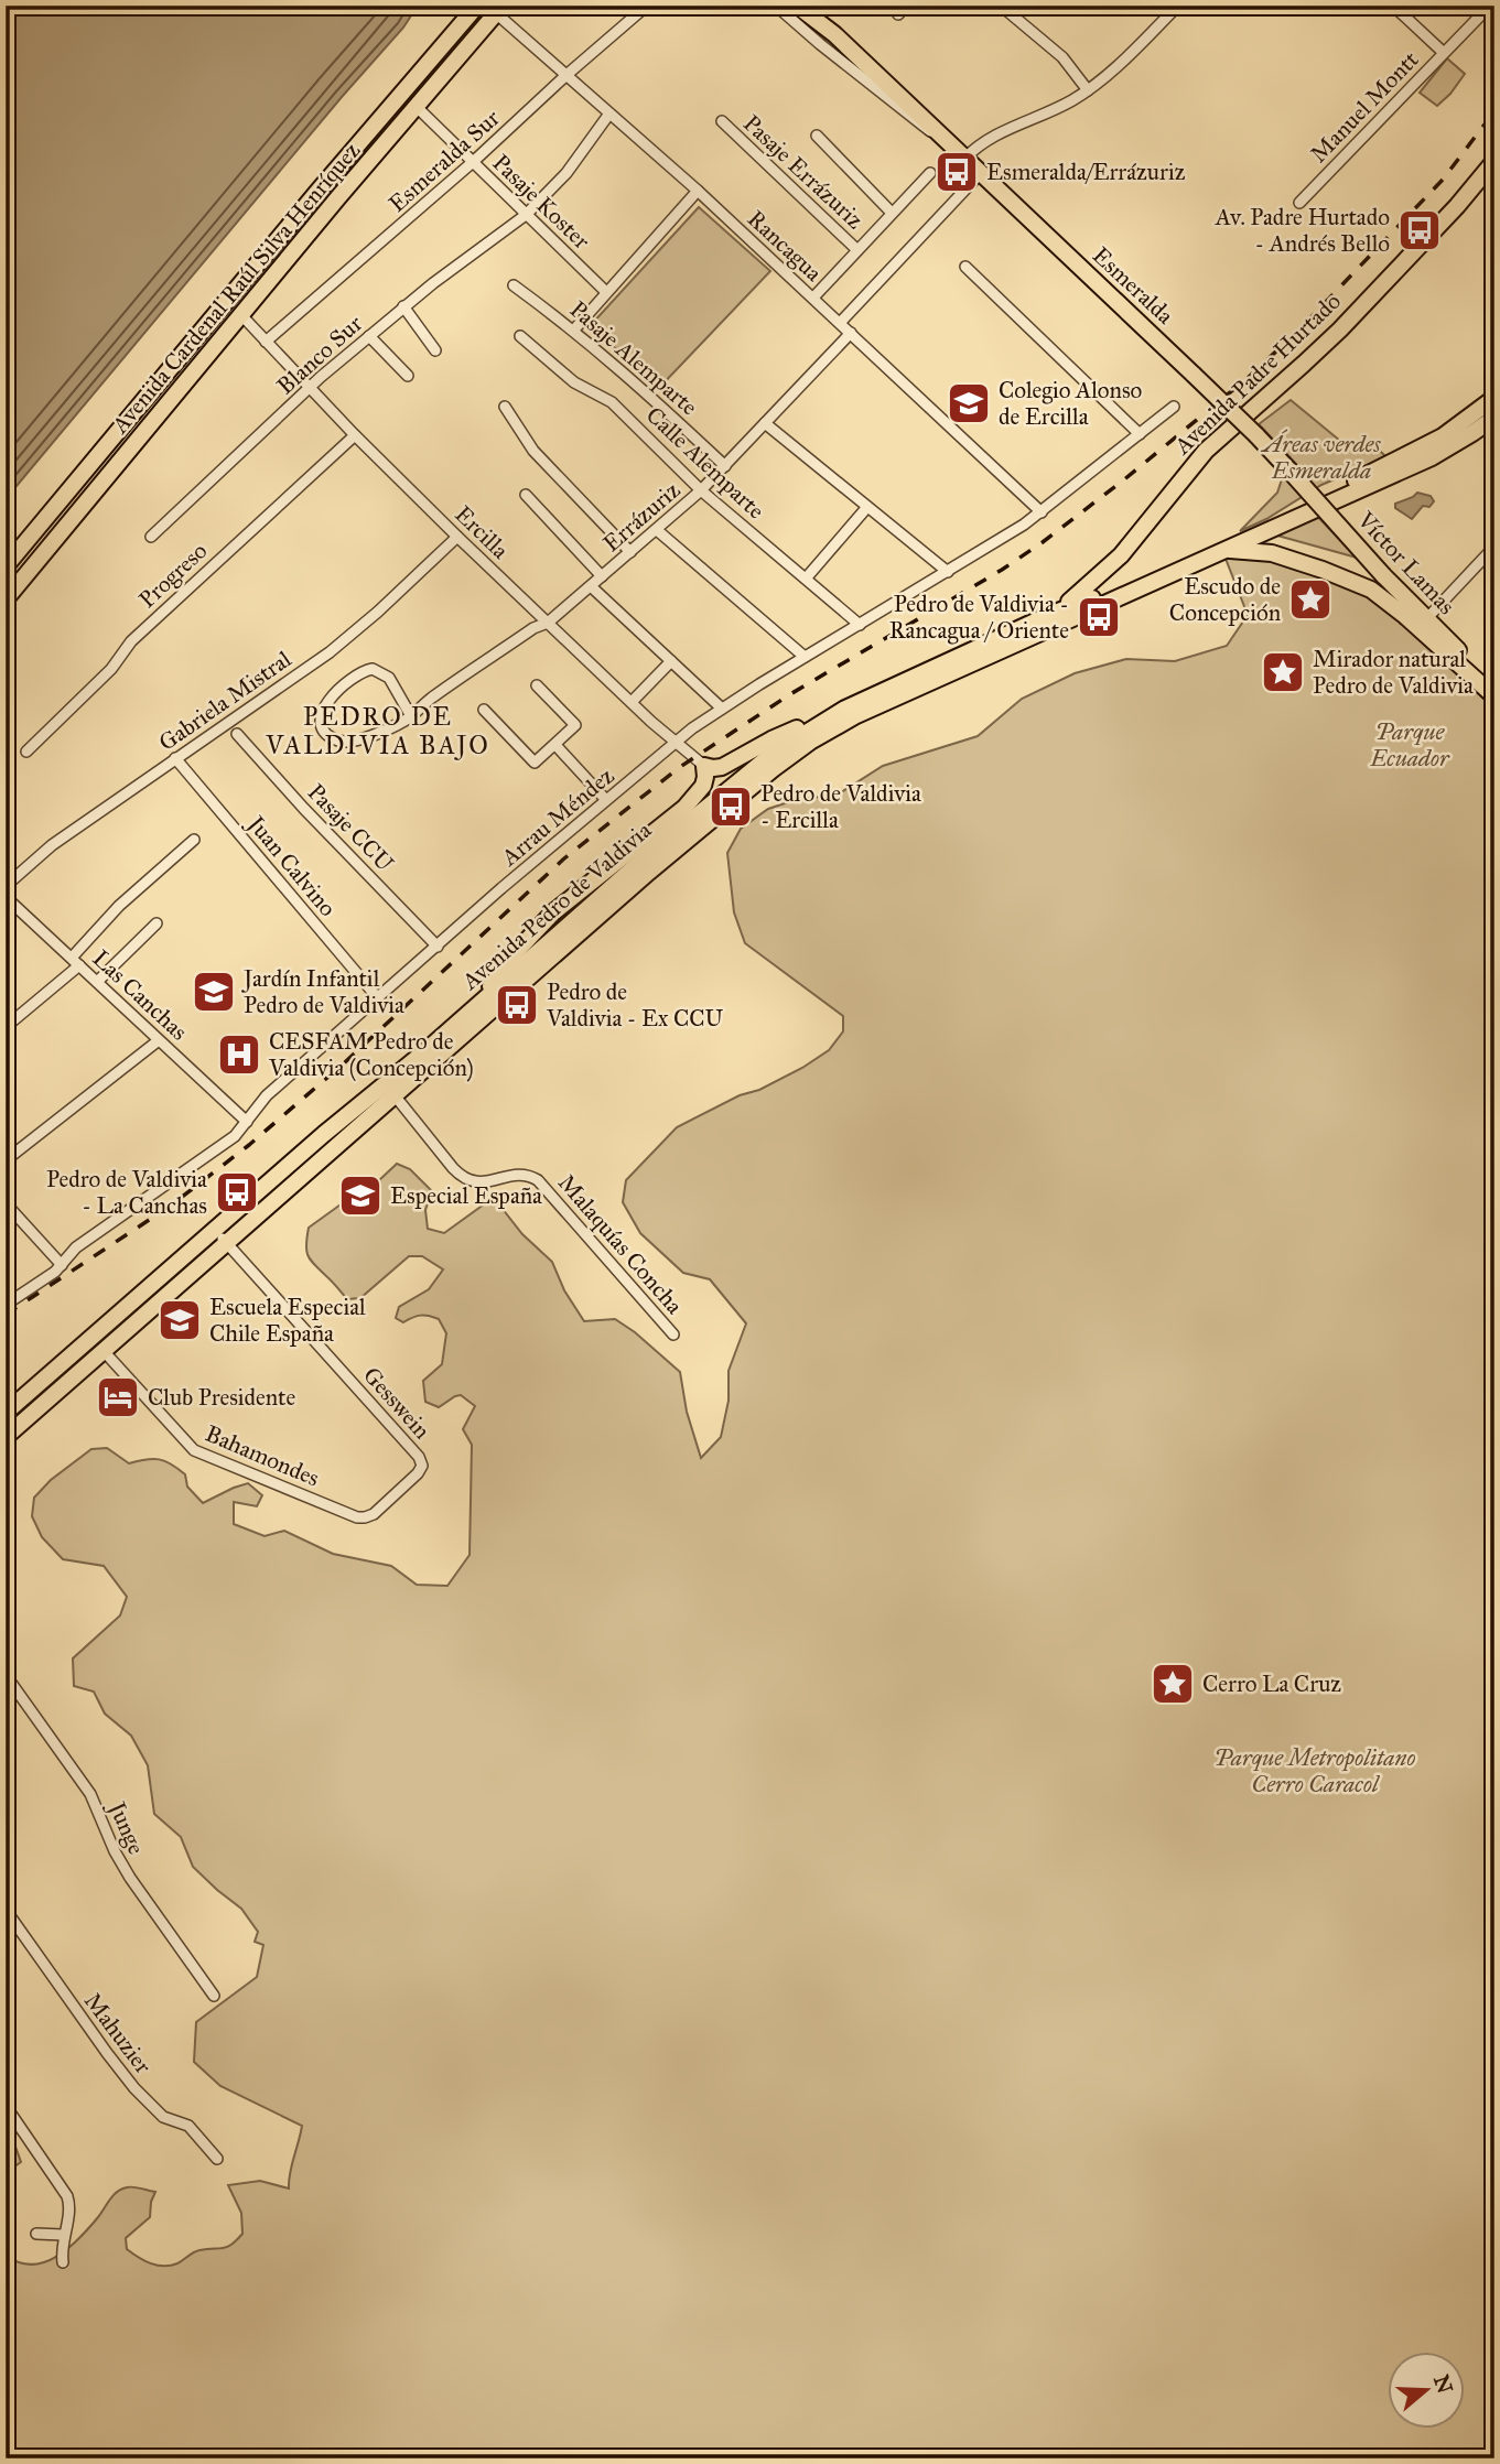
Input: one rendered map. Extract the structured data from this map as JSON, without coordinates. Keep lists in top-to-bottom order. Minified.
{"streets":{"main road":["Esmeralda","Avenida Cardenal Raúl Silva Henríquez","Avenida Padre Hurtado","Víctor Lamas","Avenida Pedro de Valdivia"],"street":["Manuel Montt","Esmeralda Sur","Pasaje Errázuriz","Pasaje Koster","Rancagua","Blanco Sur","Pasaje Alemparte","Calle Alemparte","Errázuriz","Ercilla","Progreso","Gabriela Mistral","Arrau Méndez","Pasaje CCU","Juan Calvino","Las Canchas","Malaquías Concha","Gesswein","Bahamondes","Junge","Mahuzier"]},"crossings":[["Esmeralda Sur","Pasaje Koster"],["Esmeralda Sur","Rancagua"],["Esmeralda Sur","Ercilla"],["Pasaje Koster","Avenida Cardenal Raúl Silva Henríquez"],["Pasaje Koster","Blanco Sur"],["Rancagua","Avenida Cardenal Raúl Silva Henríquez"],["Rancagua","Blanco Sur"],["Rancagua","Errázuriz"],["Rancagua","Arrau Méndez"],["Esmeralda","Víctor Lamas"],["Avenida Cardenal Raúl Silva Henríquez","Ercilla"],["Blanco Sur","Ercilla"],["Pasaje Alemparte","Errázuriz"],["Avenida Padre Hurtado","Avenida Pedro de Valdivia"],["Calle Alemparte","Errázuriz"],["Calle Alemparte","Arrau Méndez"],["Errázuriz","Ercilla"],["Ercilla","Progreso"],["Ercilla","Gabriela Mistral"],["Ercilla","Arrau Méndez"],["Gabriela Mistral","Juan Calvino"],["Arrau Méndez","Pasaje CCU"],["Arrau Méndez","Juan Calvino"],["Arrau Méndez","Las Canchas"],["Avenida Pedro de Valdivia","Malaquías Concha"],["Avenida Pedro de Valdivia","Gesswein"],["Avenida Pedro de Valdivia","Bahamondes"],["Gesswein","Bahamondes"]],"districts":["PEDRO DE VALDIVIA BAJO"],"parks":["Áreas verdes Esmeralda","Parque Ecuador","Parque Metropolitano Cerro Caracol"],"places":{"bus stop":["Esmeralda/Errázuriz","Av. Padre Hurtado - Andrés Bello","Pedro de Valdivia - Rancagua / Oriente","Pedro de Valdivia - Ercilla","Pedro de Valdivia - Ex CCU","Pedro de Valdivia - La Canchas"],"school or university":["Colegio Alonso de Ercilla","Jardín Infantil Pedro de Valdivia","Especial España","Escuela Especial Chile España"],"place":["Escudo de Concepción","Mirador natural Pedro de Valdivia","Cerro La Cruz"],"hospital":["CESFAM Pedro de Valdivia (Concepción)"],"hotel":["Club Presidente"]},"north":"right"}
